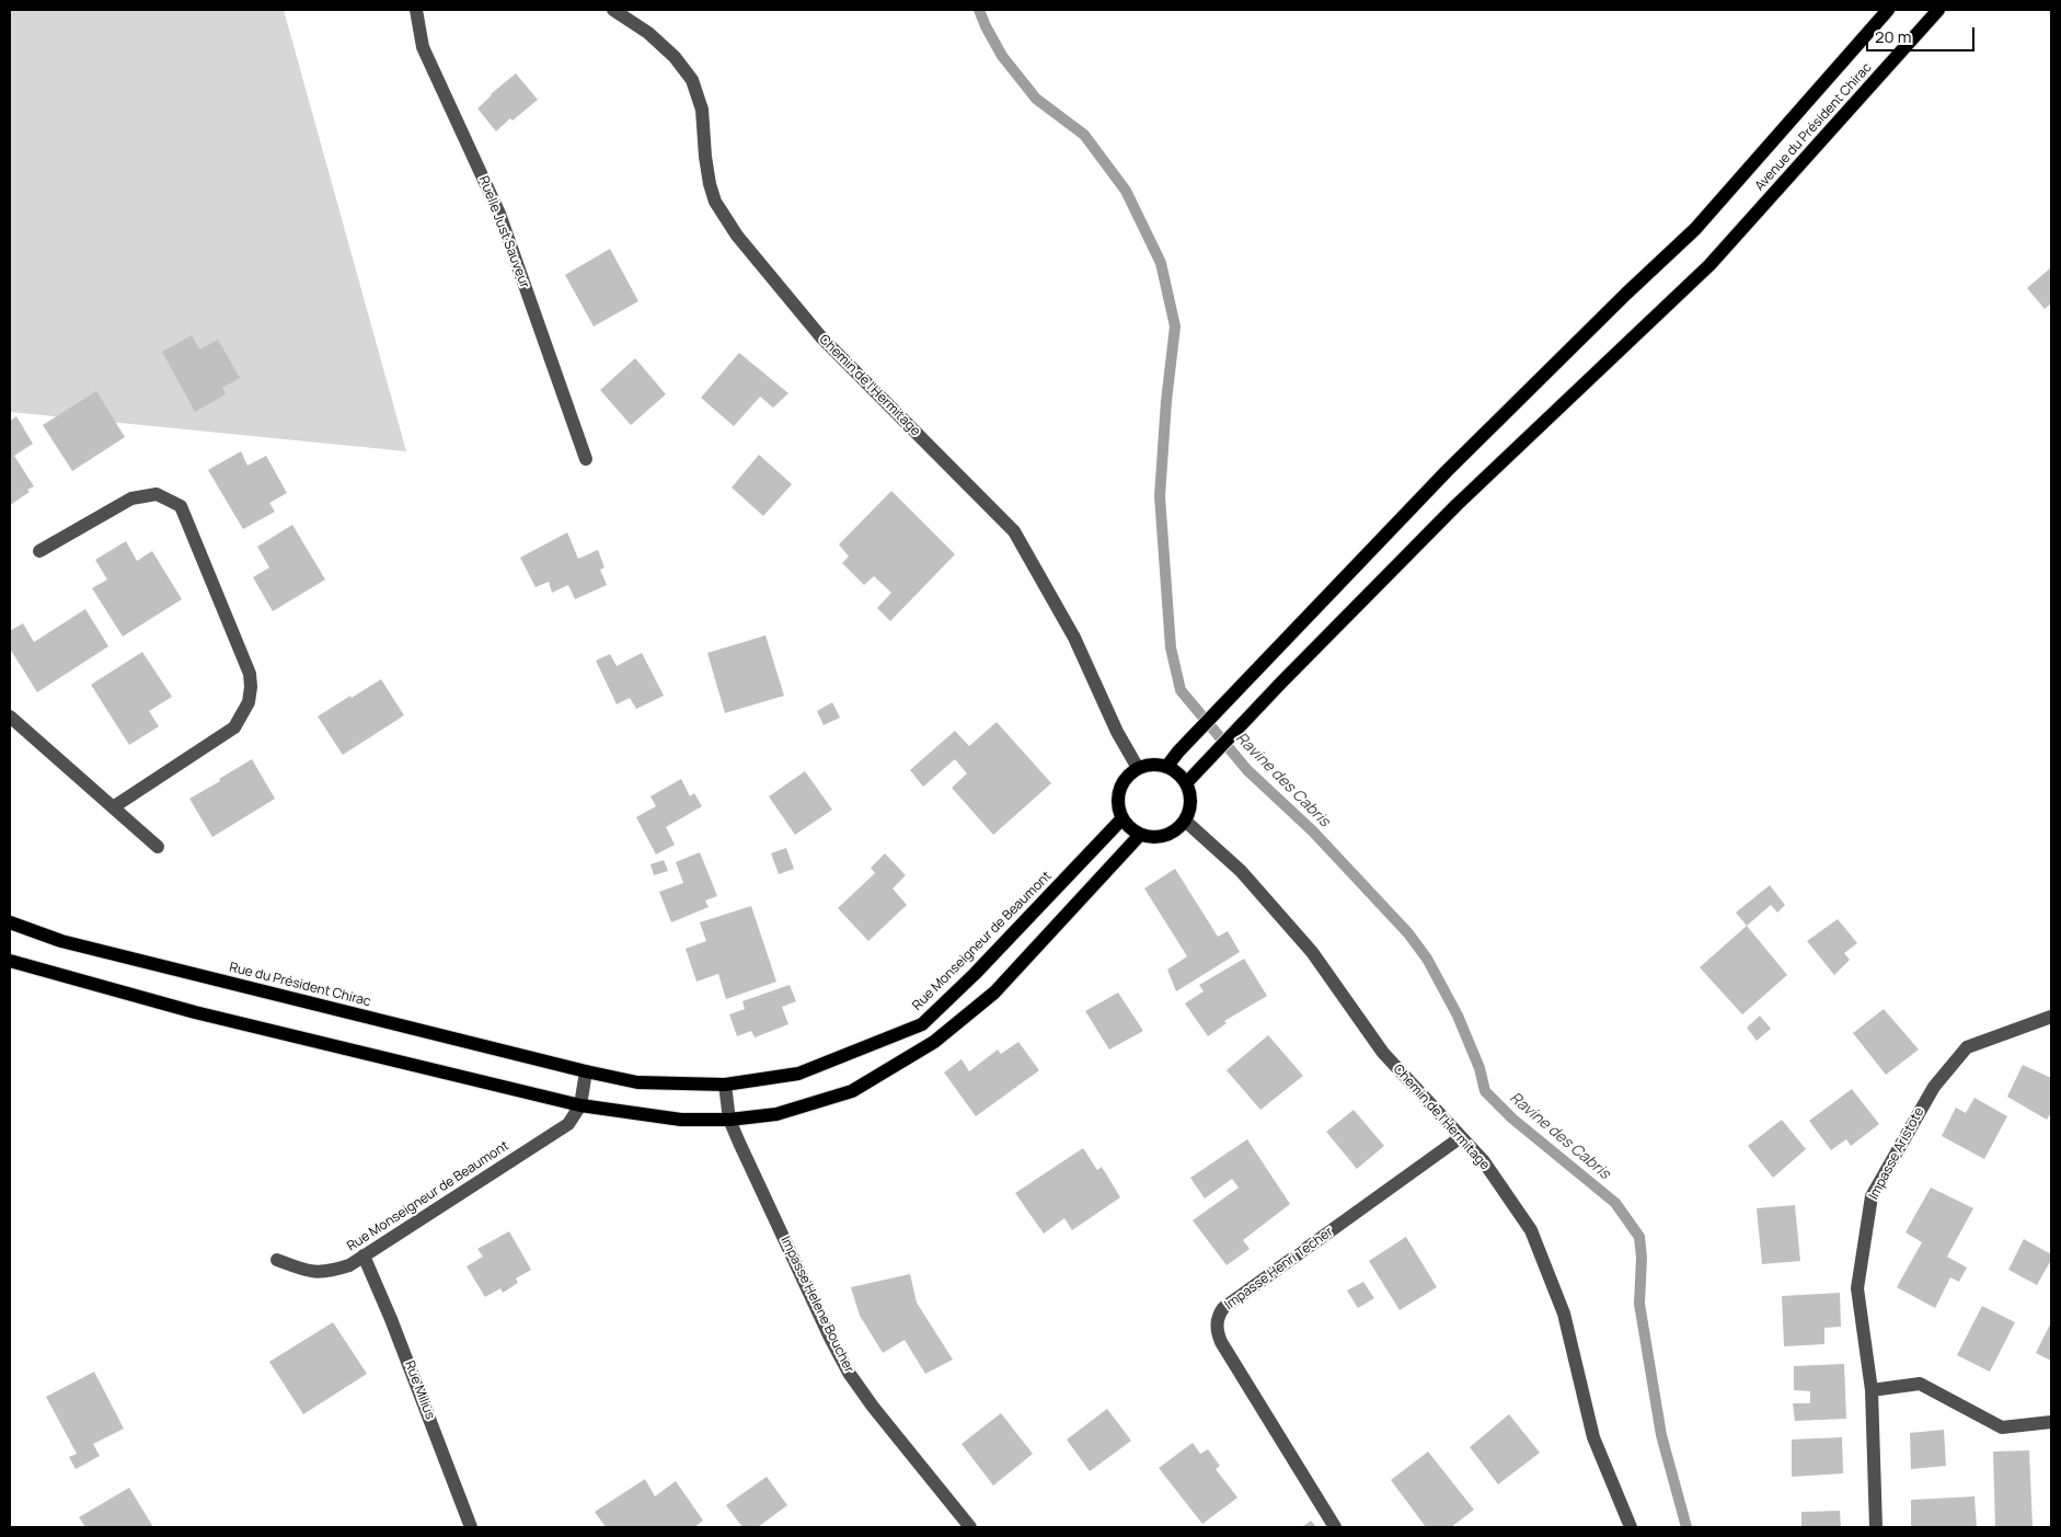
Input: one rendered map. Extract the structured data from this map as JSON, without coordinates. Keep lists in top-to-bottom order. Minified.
{"streets":{"main road":["Avenue du Président Chirac","Rue Monseigneur de Beaumont","Rue du Président Chirac"],"street":["Ruelle Just Sauveur","Chemin de l'Hermitage","Impasse Aristote","Impasse Henri Techer","Impasse Helene Boucher","Rue Milius"]},"crossings":[["Avenue du Président Chirac","Chemin de l'Hermitage"],["Avenue du Président Chirac","Rue Monseigneur de Beaumont"],["Chemin de l'Hermitage","Rue Monseigneur de Beaumont"],["Chemin de l'Hermitage","Impasse Henri Techer"],["Rue Monseigneur de Beaumont","Rue du Président Chirac"],["Rue Monseigneur de Beaumont","Impasse Helene Boucher"],["Rue Monseigneur de Beaumont","Rue Milius"]],"water":["Ravine des Cabris"],"scale_bar":"20 m"}
